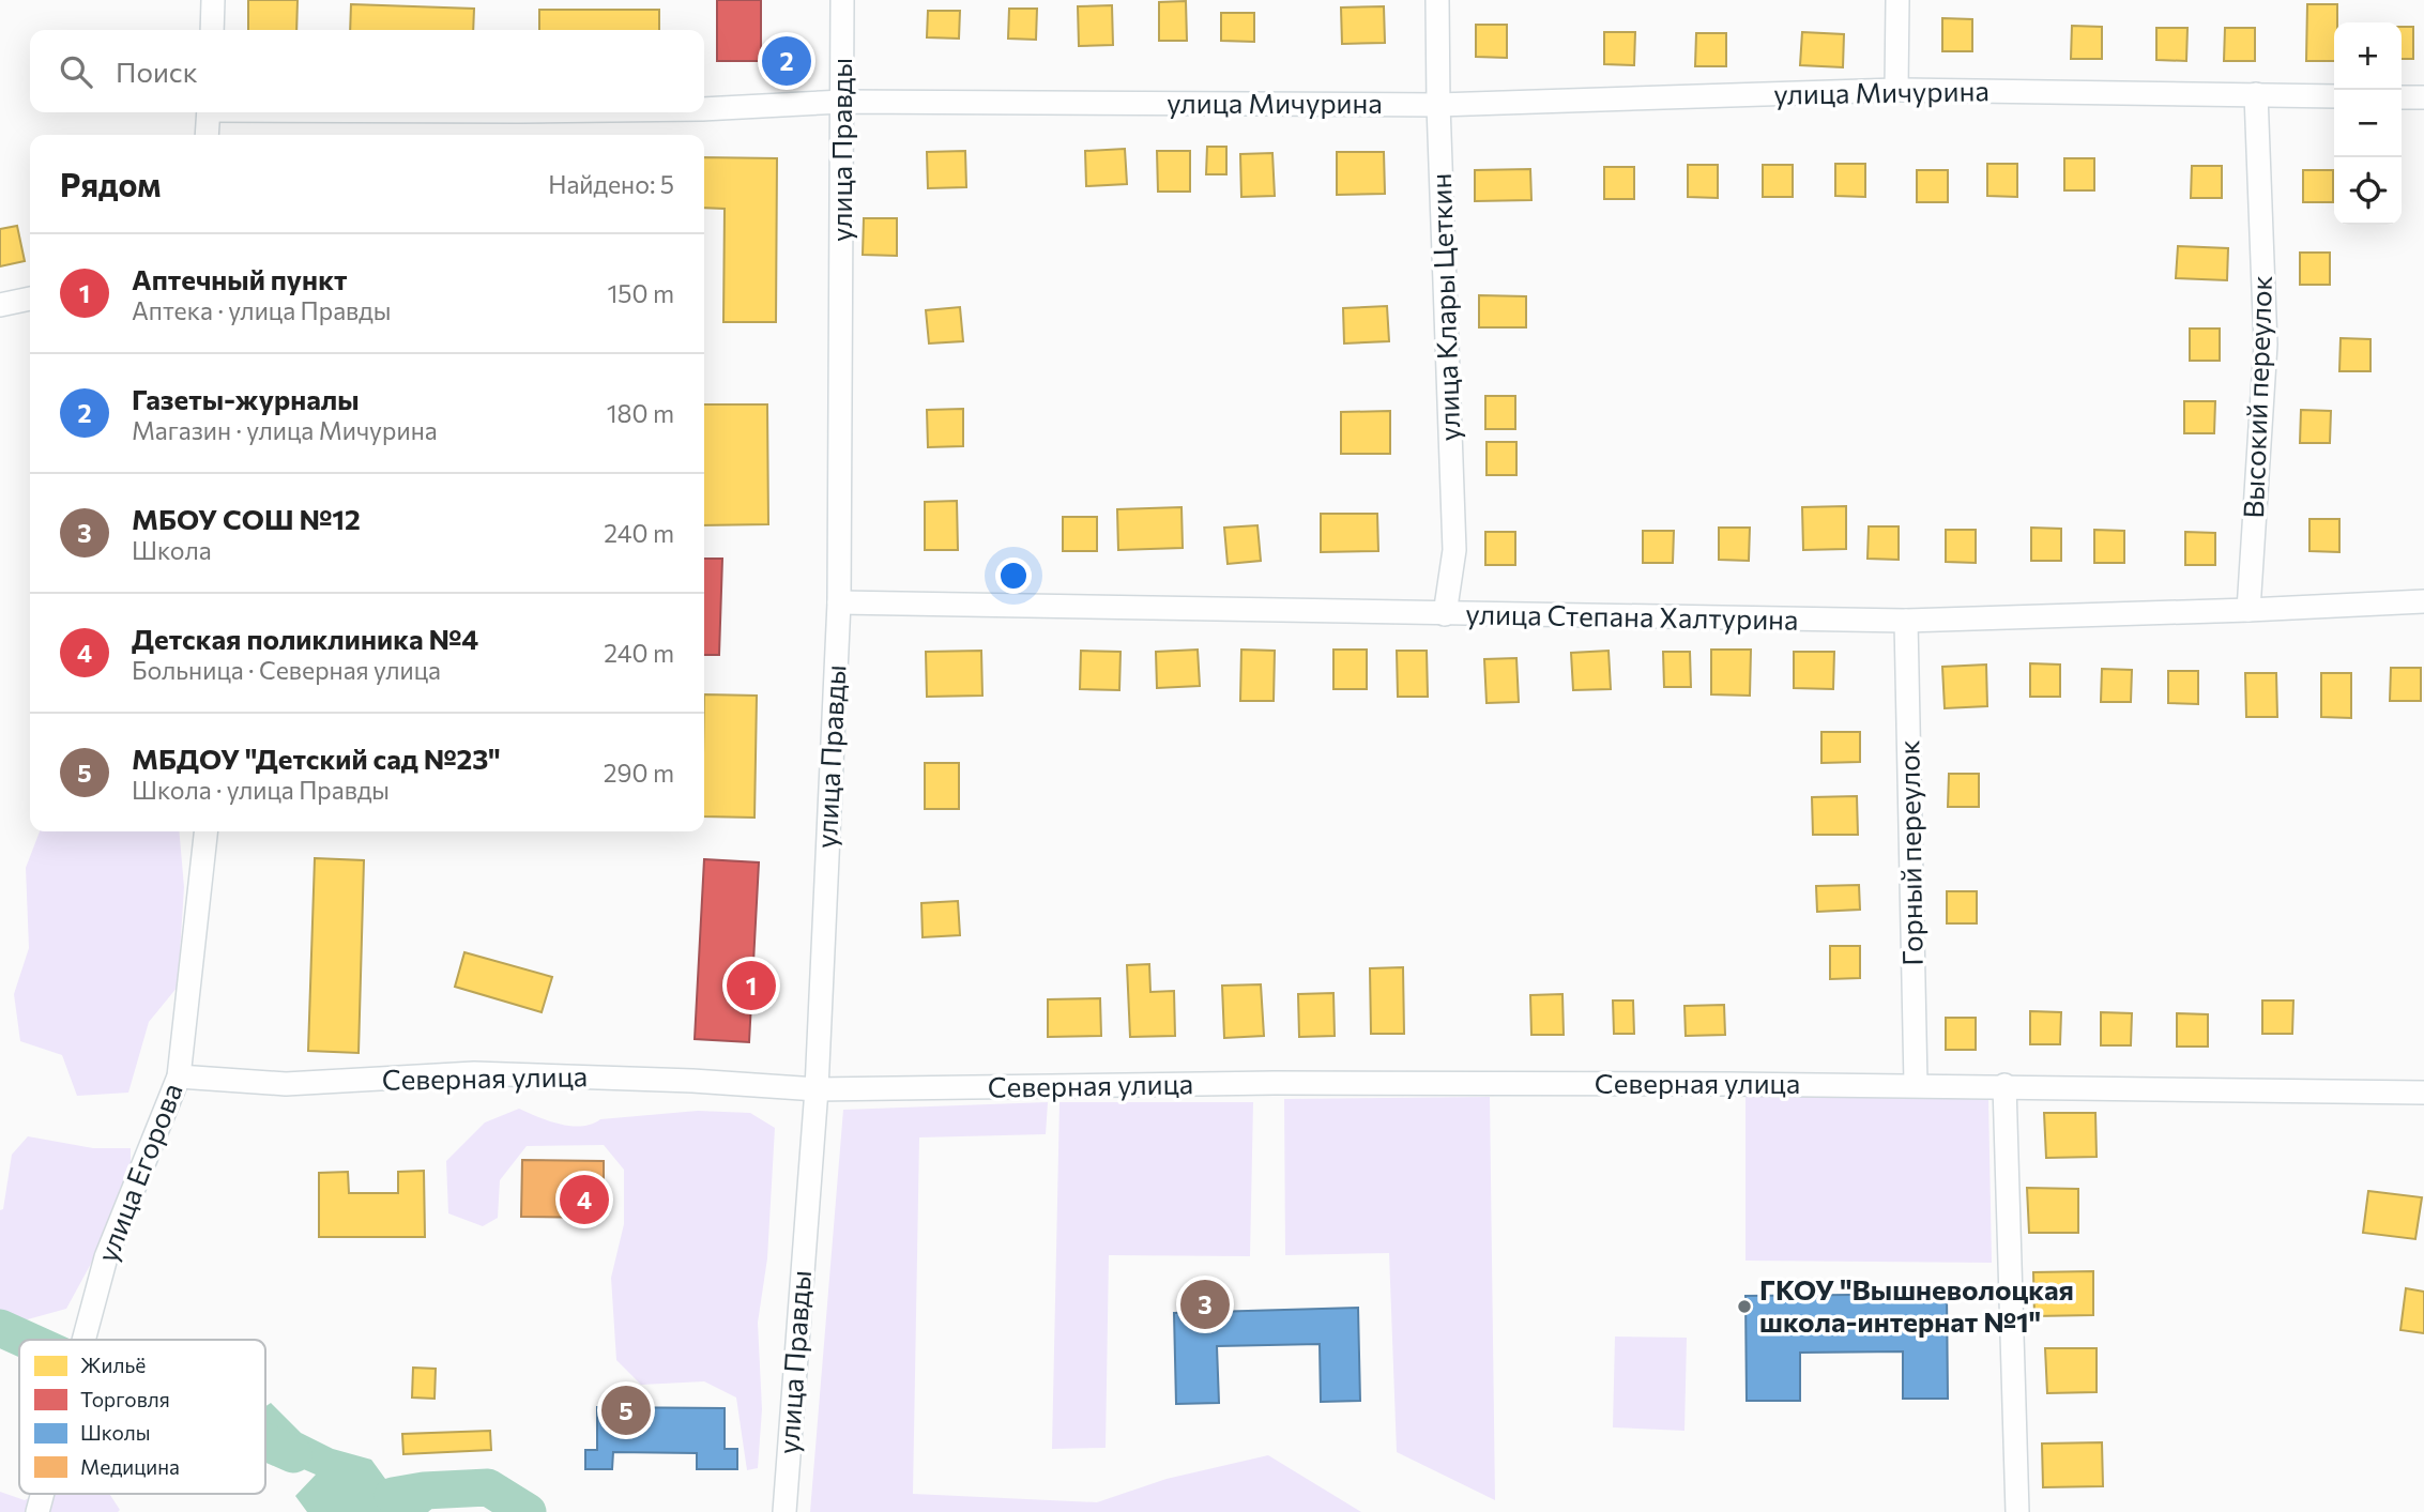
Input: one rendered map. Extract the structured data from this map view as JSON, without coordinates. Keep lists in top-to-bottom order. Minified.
{"streets":{"street":["улица Мичурина","улица Правды","улица Клары Цеткин","Высокий переулок","улица Степана Халтурина","Горный переулок","Северная улица","улица Егорова"]},"crossings":[["улица Мичурина","улица Правды"],["улица Мичурина","улица Клары Цеткин"],["улица Мичурина","Высокий переулок"],["улица Правды","улица Степана Халтурина"],["улица Правды","Северная улица"],["улица Клары Цеткин","улица Степана Халтурина"],["Высокий переулок","улица Степана Халтурина"],["улица Степана Халтурина","Горный переулок"],["Горный переулок","Северная улица"],["Северная улица","улица Егорова"]],"places":["ГКОУ \"Вышневолоцкая школа-интернат №1\""],"legend":["Жильё","Торговля","Школы","Медицина"],"page":{"map_buttons":["+","−"],"search":"Поиск","pins":["2","1","4","3","5"],"heading":["Рядом","Найдено: 5"],"list":[{"mark":"1","name":"Аптечный пункт","note":"Аптека · улица Правды","value":"150 m"},{"mark":"2","name":"Газеты-журналы","note":"Магазин · улица Мичурина","value":"180 m"},{"mark":"3","name":"МБОУ СОШ №12","note":"Школа","value":"240 m"},{"mark":"4","name":"Детская поликлиника №4","note":"Больница · Северная улица","value":"240 m"},{"mark":"5","name":"МБДОУ \"Детский сад №23\"","note":"Школа · улица Правды","value":"290 m"}]}}
